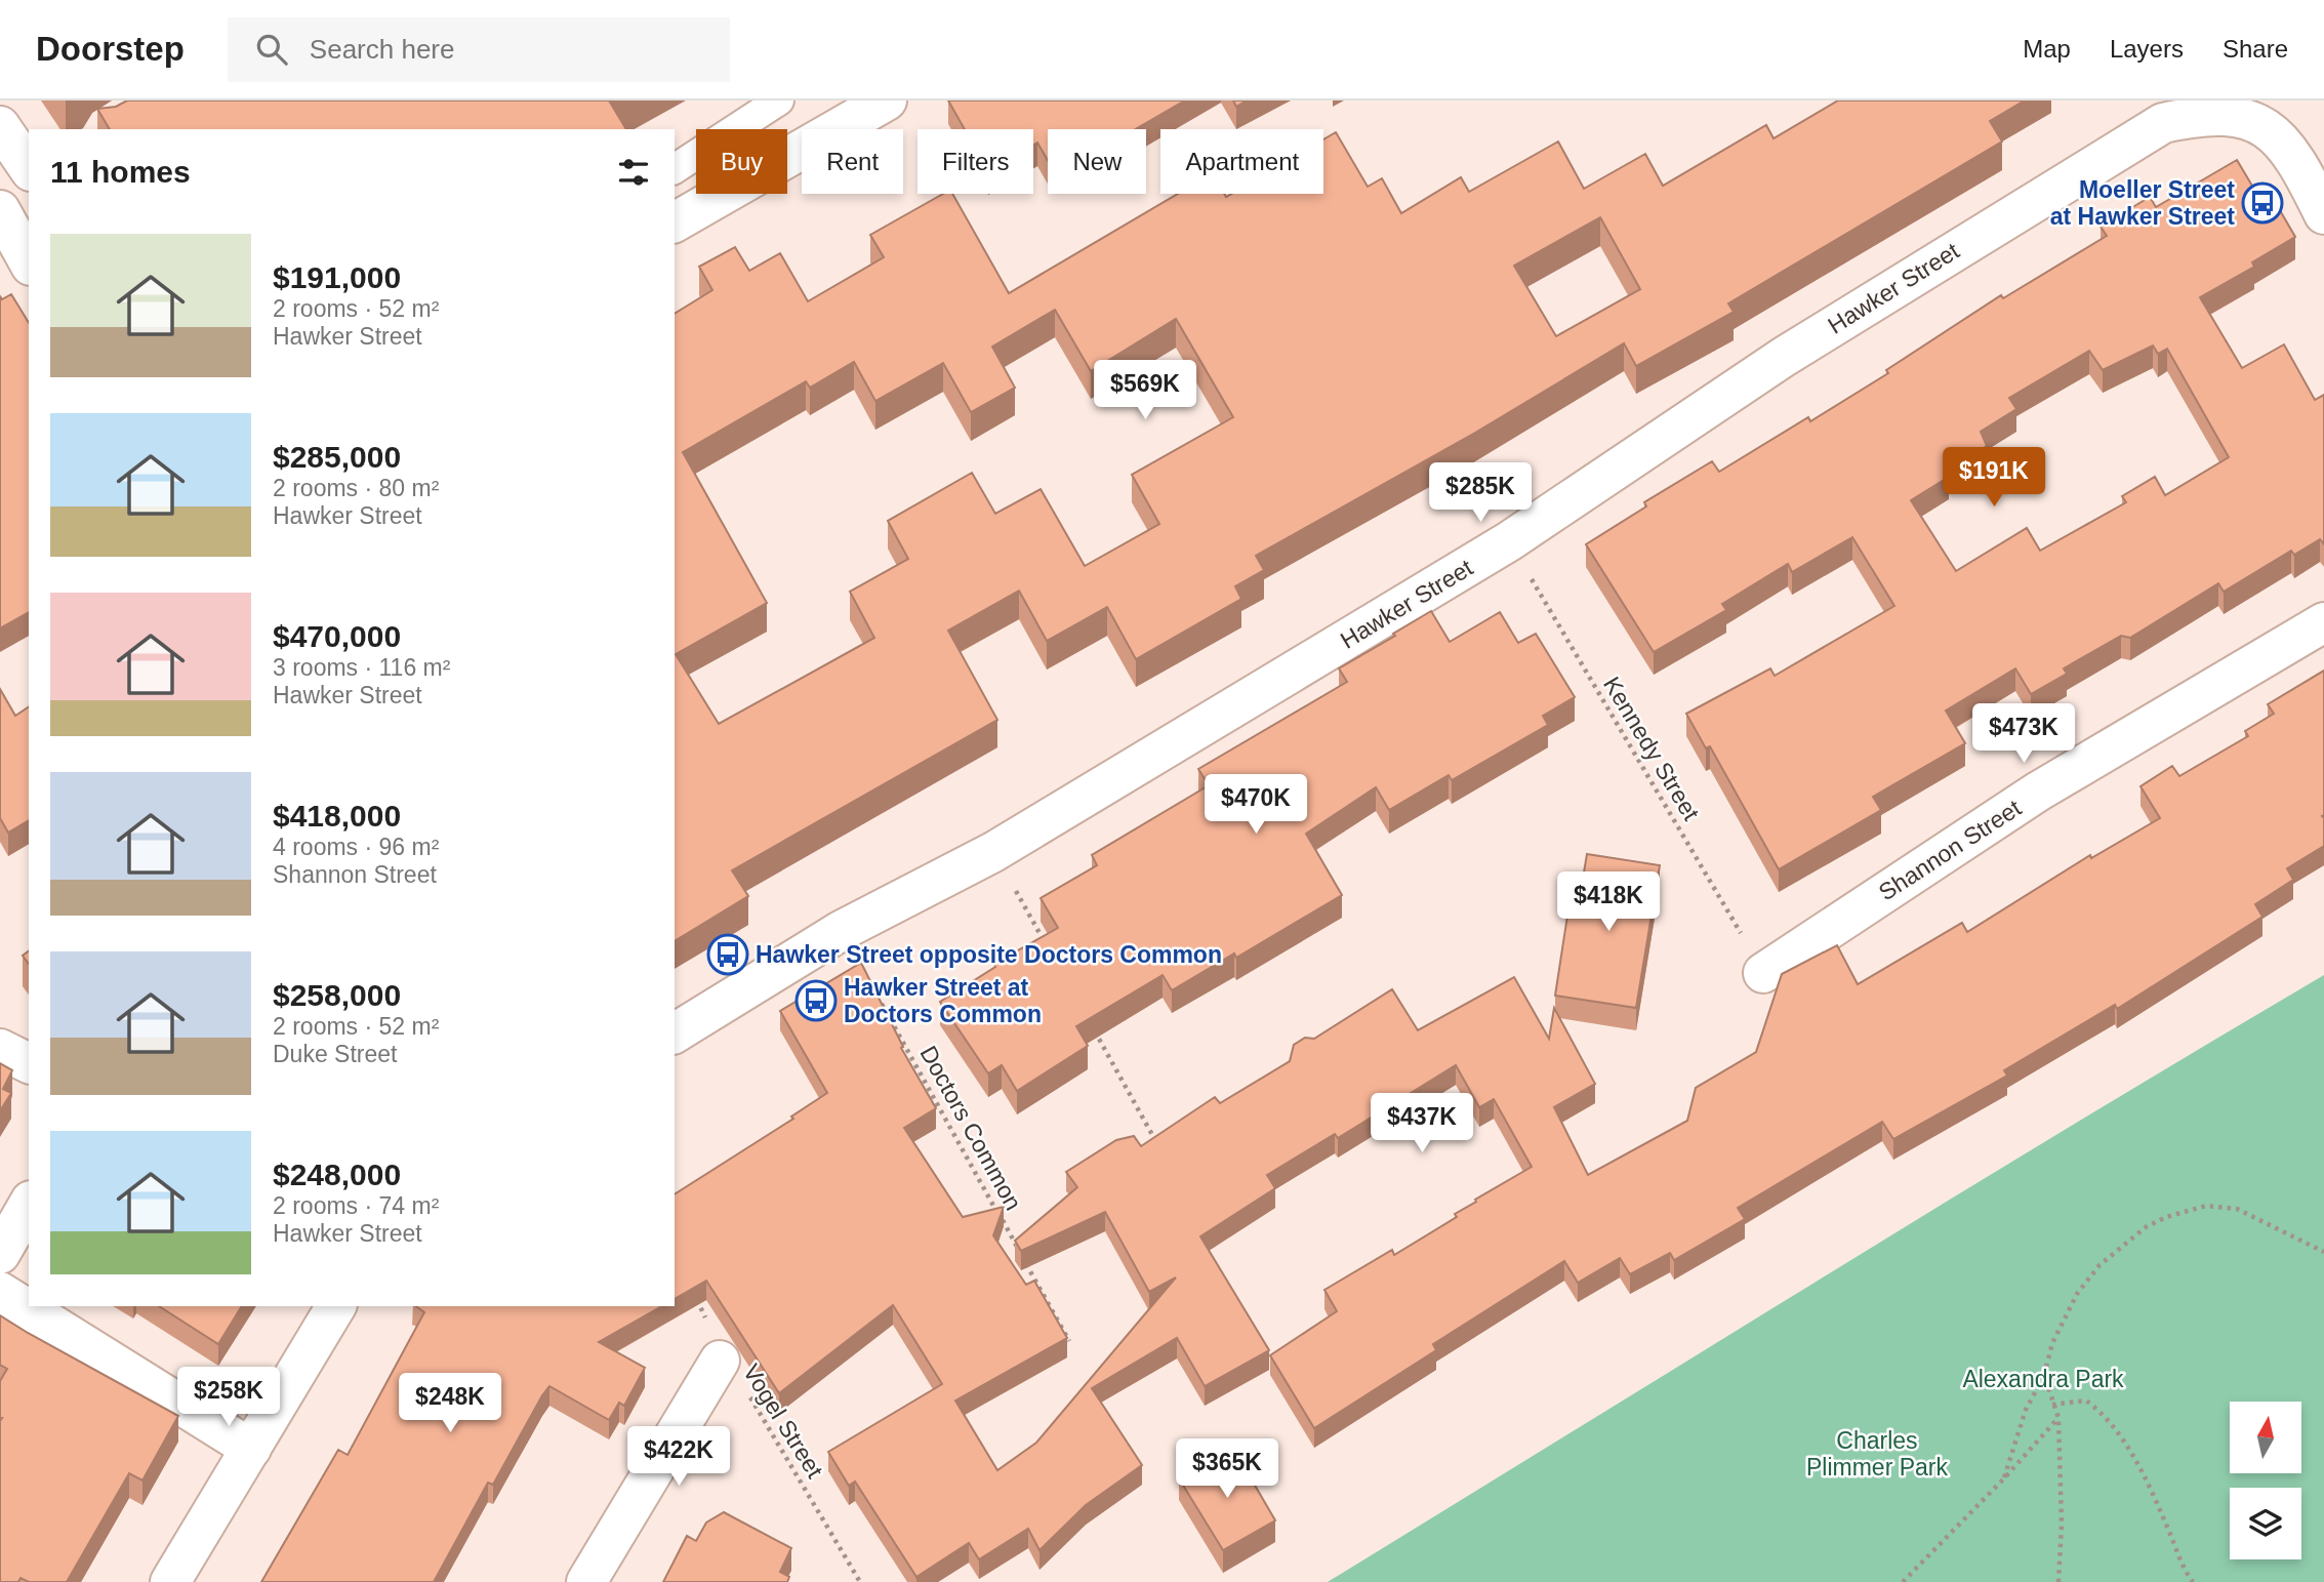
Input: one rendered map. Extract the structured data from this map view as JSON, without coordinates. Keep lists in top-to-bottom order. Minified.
{"streets":{"street":["Hawker Street","Shannon Street"],"path":["Kennedy Street","Doctors Common","Vogel Street"]},"crossings":[["Hawker Street","Kennedy Street"],["Kennedy Street","Shannon Street"]],"parks":["Alexandra Park","Charles Plimmer Park"],"places":{"bus stop":["Moeller Street at Hawker Street","Hawker Street opposite Doctors Common","Hawker Street at Doctors Common"]},"north":"top","page":{"header":"Doorstep","search":"Search here","nav":["Map","Layers","Share"],"chip":["Buy","Rent","Filters","New","Apartment"],"heading":"11 homes","list":[{"name":"$191,000","note":"2 rooms · 52 m² · Hawker Street"},{"name":"$285,000","note":"2 rooms · 80 m² · Hawker Street"},{"name":"$470,000","note":"3 rooms · 116 m² · Hawker Street"},{"name":"$418,000","note":"4 rooms · 96 m² · Shannon Street"},{"name":"$258,000","note":"2 rooms · 52 m² · Duke Street"},{"name":"$248,000","note":"2 rooms · 74 m² · Hawker Street"}],"price":["$569K","$191K","$285K","$473K","$470K","$418K","$437K","$258K","$248K","$422K","$365K"]}}
